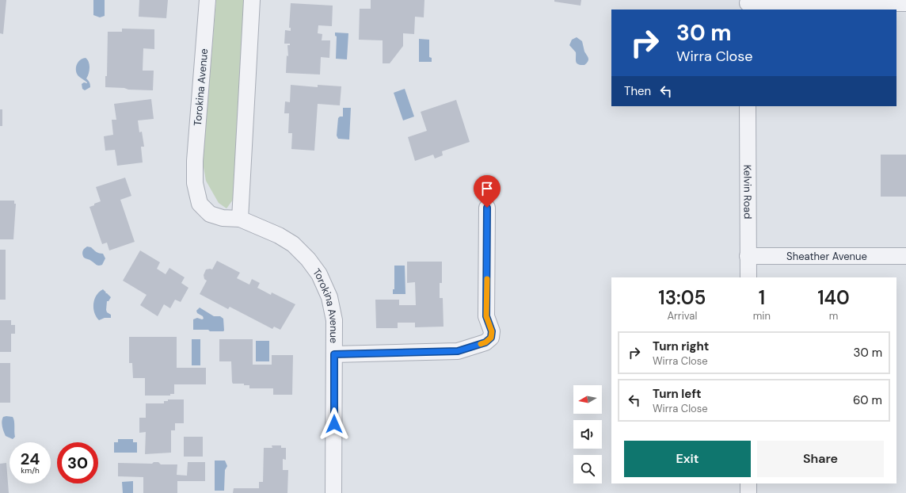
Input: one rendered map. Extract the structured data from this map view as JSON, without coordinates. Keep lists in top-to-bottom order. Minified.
{"streets":{"street":["Torokina Avenue","Kelvin Road","Sheather Avenue"]},"crossings":[["Kelvin Road","Sheather Avenue"]],"north":"left","page":{"turn":["30 m","Wirra Close"],"then":"Then","eta":["13:05","Arrival","1","min","140","m"],"list":[{"name":"Turn right","note":"Wirra Close","value":"30 m"},{"name":"Turn left","note":"Wirra Close","value":"60 m"}],"buttons":["Exit","Share"],"speed":"24 km/h","limit":"30"}}
